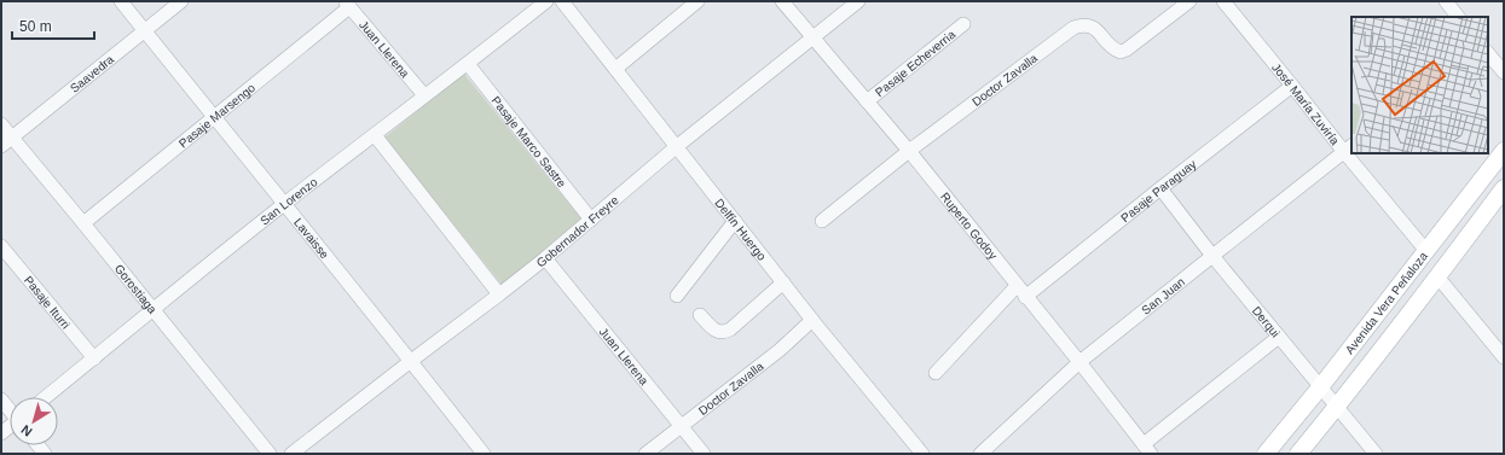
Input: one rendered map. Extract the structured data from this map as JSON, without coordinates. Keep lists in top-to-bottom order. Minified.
{"streets":{"main road":["Avenida Vera Peñaloza"],"street":["Juan Llerena","Pasaje Echeverria","Saavedra","Doctor Zavalla","José María Zuviría","Pasaje Marsengo","Pasaje Marco Sastre","Pasaje Paraguay","San Lorenzo","Ruperto Godoy","Delfín Huergo","Gobernador Freyre","Lavaisse","Gorostiaga","San Juan","Pasaje Iturri","Derqui"]},"crossings":[["Juan Llerena","Doctor Zavalla"],["Juan Llerena","Pasaje Marsengo"],["Juan Llerena","San Lorenzo"],["Juan Llerena","Gobernador Freyre"],["Pasaje Echeverria","Ruperto Godoy"],["Saavedra","Lavaisse"],["Saavedra","Gorostiaga"],["Doctor Zavalla","Ruperto Godoy"],["Doctor Zavalla","Delfín Huergo"],["José María Zuviría","Pasaje Paraguay"],["José María Zuviría","San Juan"],["José María Zuviría","Avenida Vera Peñaloza"],["Pasaje Marsengo","Lavaisse"],["Pasaje Marsengo","Gorostiaga"],["Pasaje Marco Sastre","San Lorenzo"],["Pasaje Marco Sastre","Gobernador Freyre"],["Pasaje Paraguay","Ruperto Godoy"],["Pasaje Paraguay","Derqui"],["San Lorenzo","Lavaisse"],["San Lorenzo","Gorostiaga"],["San Lorenzo","Pasaje Iturri"],["Ruperto Godoy","Gobernador Freyre"],["Ruperto Godoy","San Juan"],["Delfín Huergo","Gobernador Freyre"],["Gobernador Freyre","Lavaisse"],["San Juan","Derqui"],["Avenida Vera Peñaloza","Derqui"]],"scale_bar":"50 m","north":"bottom left"}
